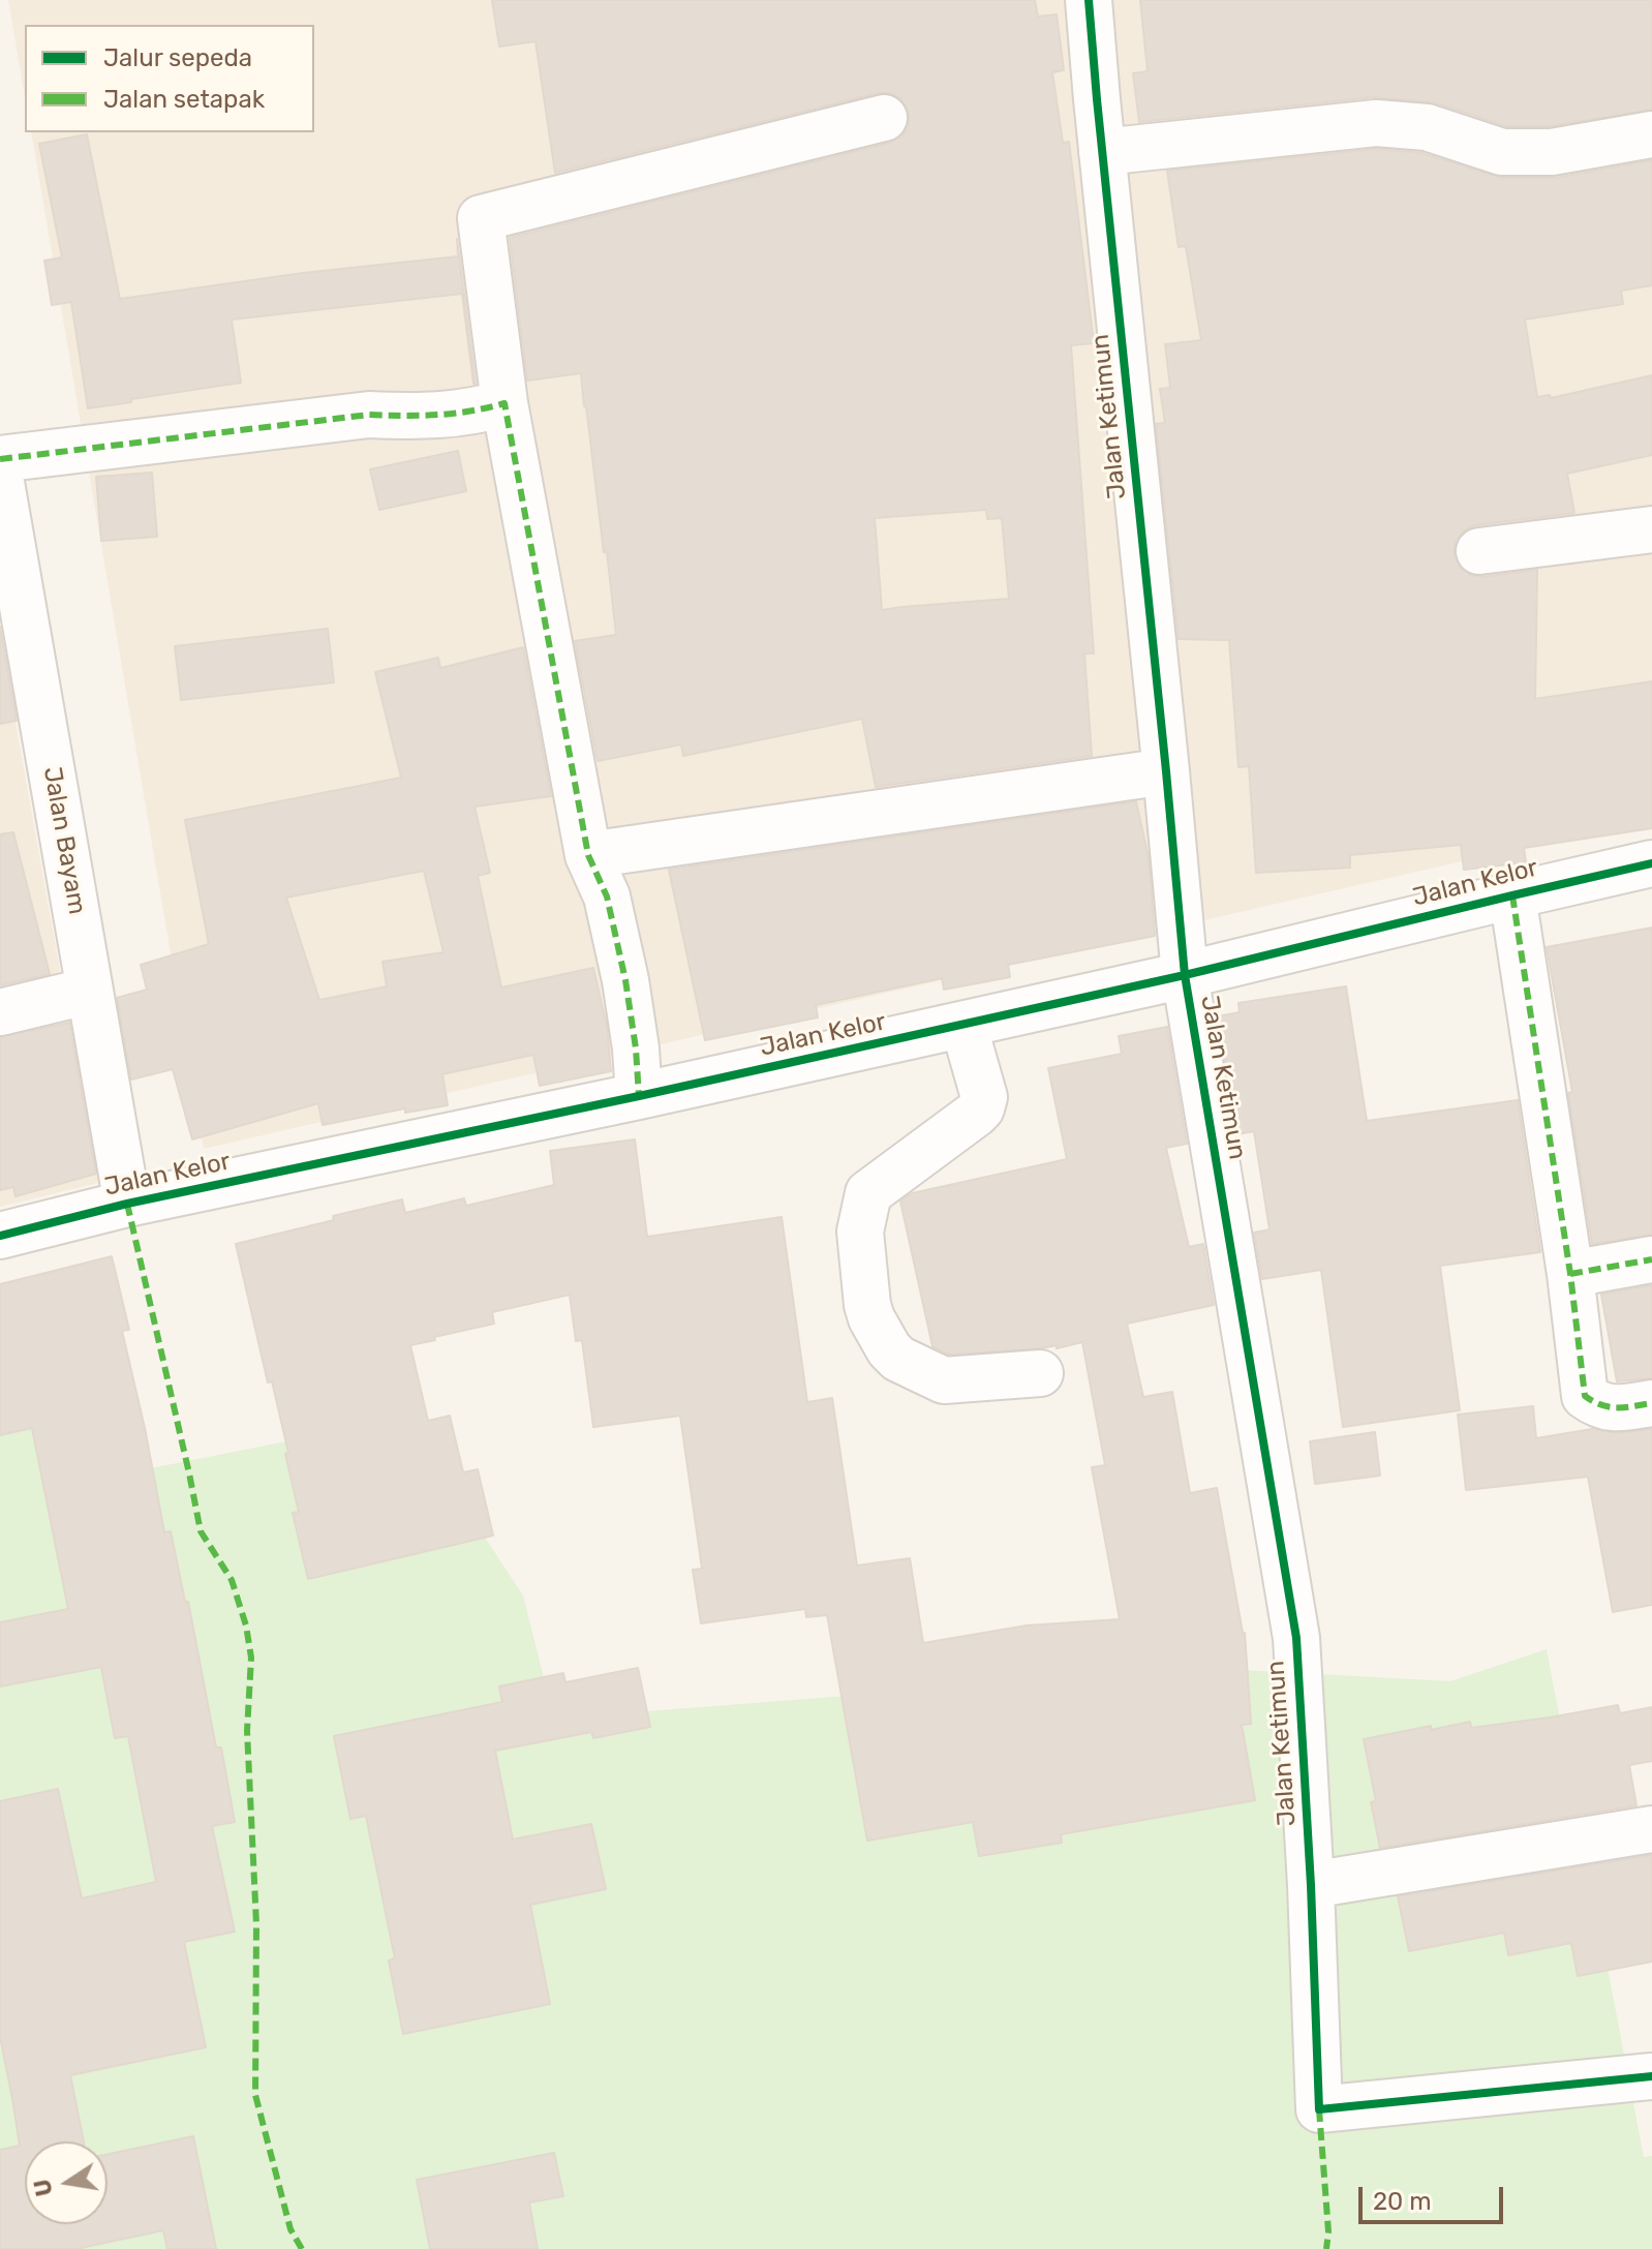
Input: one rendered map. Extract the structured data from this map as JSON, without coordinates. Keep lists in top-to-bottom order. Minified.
{"streets":{"street":["Jalan Ketimun","Jalan Bayam","Jalan Kelor"]},"crossings":[["Jalan Ketimun","Jalan Kelor"],["Jalan Bayam","Jalan Kelor"]],"legend":["Jalur sepeda","Jalan setapak"],"scale_bar":"20 m","north":"left"}
